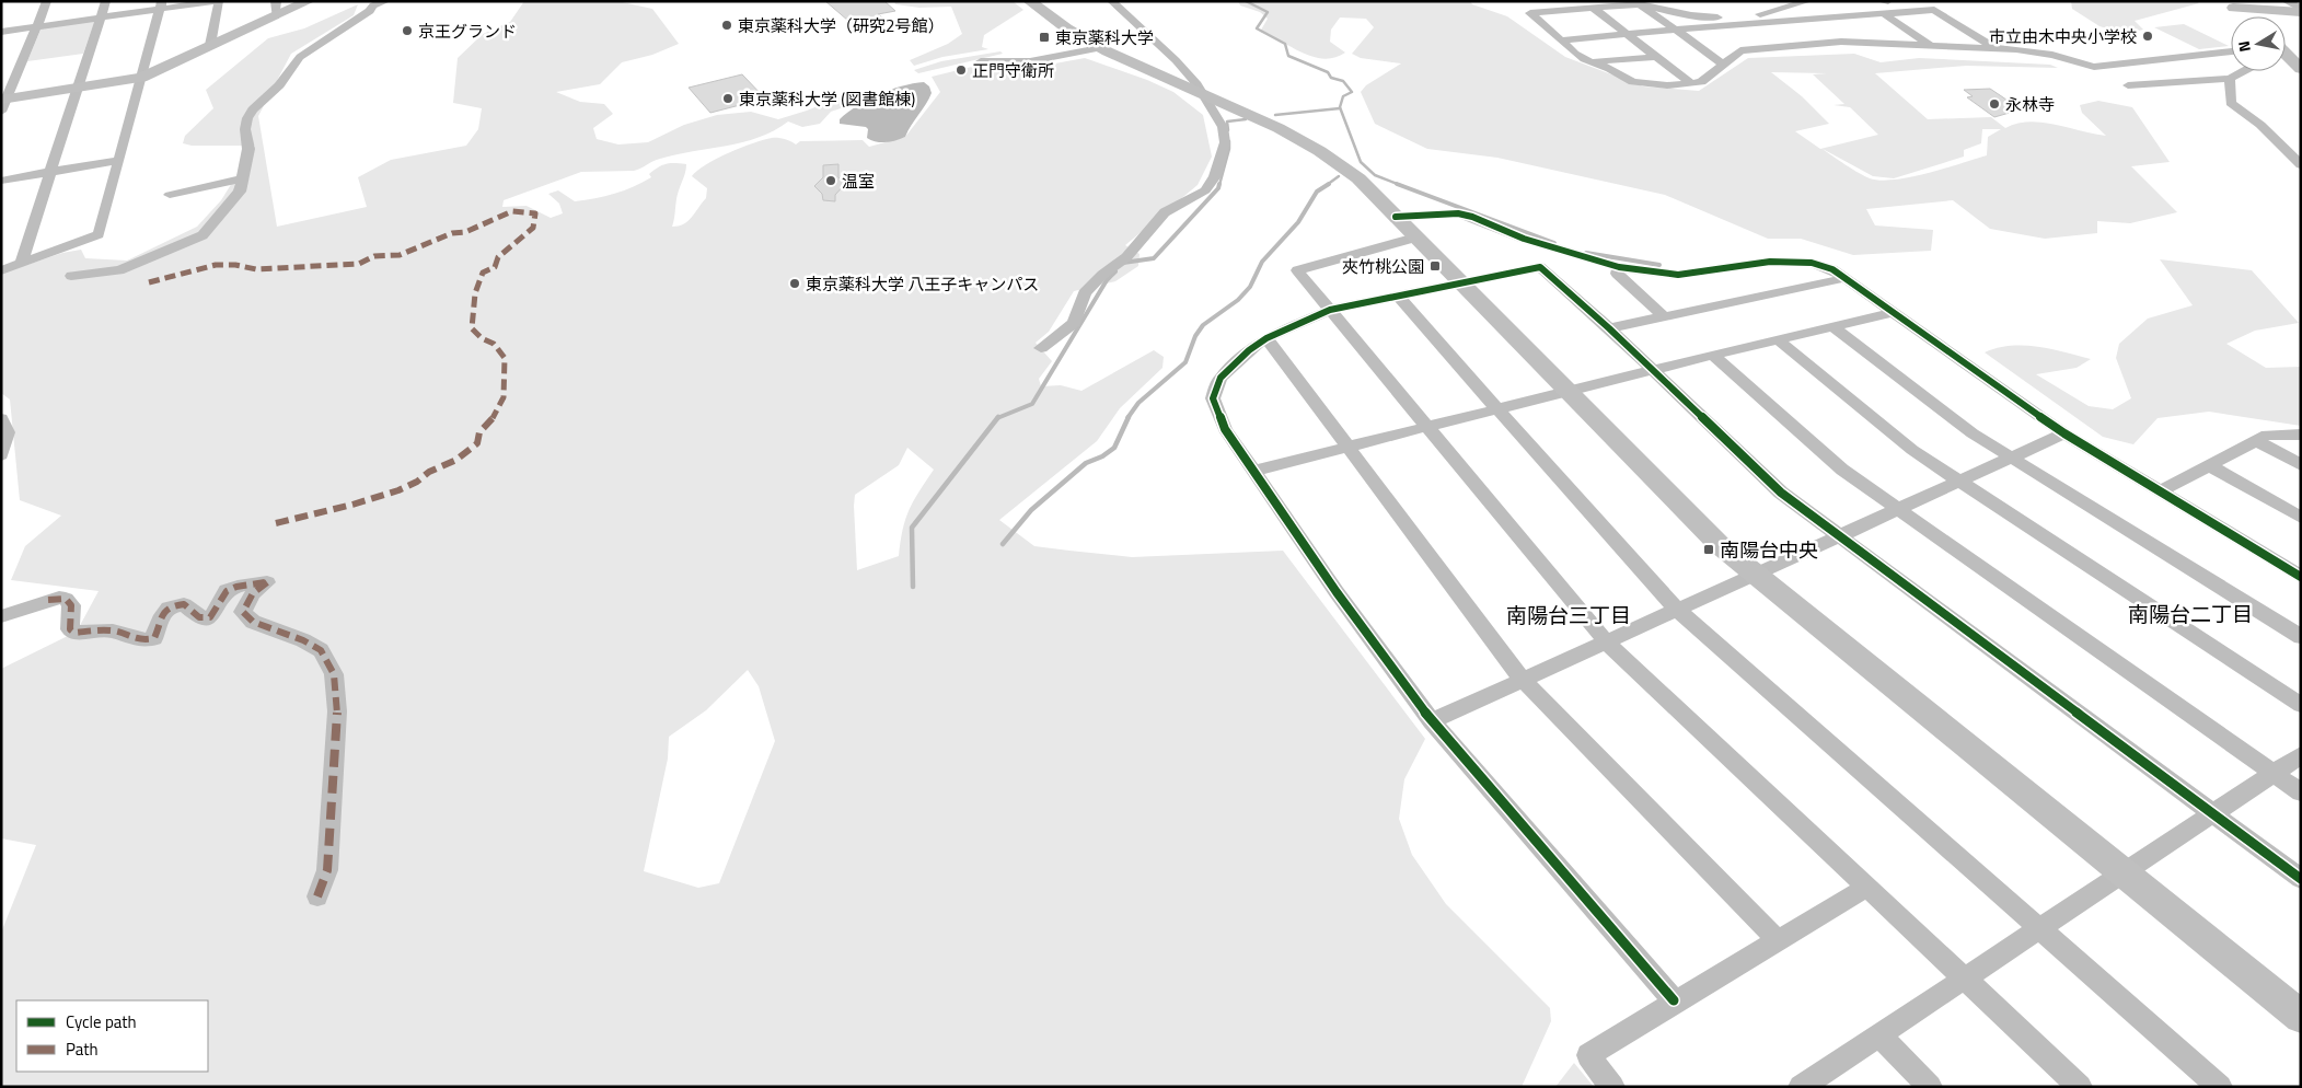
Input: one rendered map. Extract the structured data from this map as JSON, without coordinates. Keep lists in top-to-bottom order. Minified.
{"districts":["南陽台二丁目","南陽台三丁目"],"places":{"other":["東京薬科大学（研究2号館）","京王グランド","市立由木中央小学校","正門守衛所","東京薬科大学 (図書館棟)","永林寺","温室","東京薬科大学 八王子キャンパス"],"transit":["東京薬科大学","夾竹桃公園","南陽台中央"]},"legend":["Cycle path","Path"],"north":"left"}
